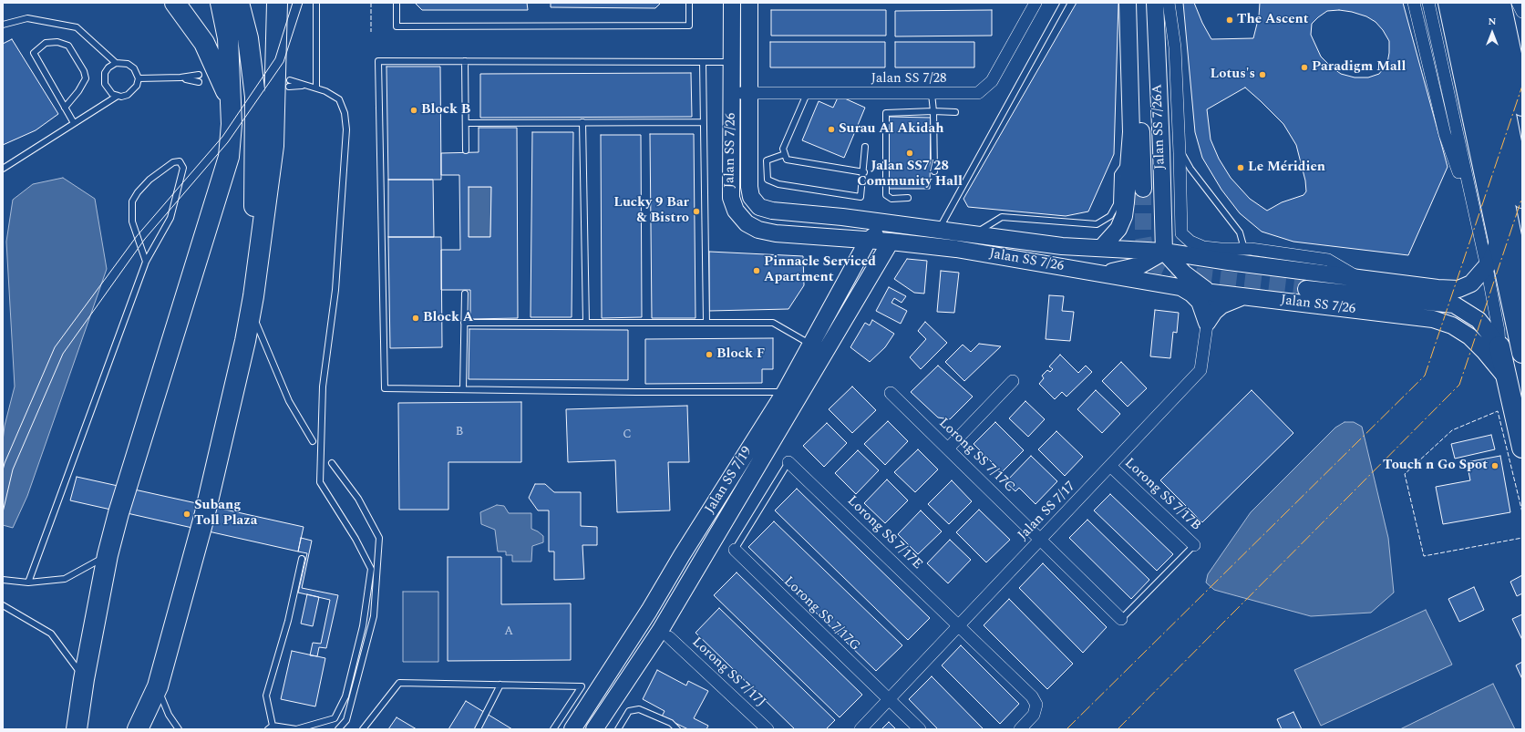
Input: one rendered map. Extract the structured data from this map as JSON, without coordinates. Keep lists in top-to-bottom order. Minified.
{"streets":{"street":["Jalan SS 7/28","Jalan SS 7/26A","Jalan SS 7/26","Lorong SS 7/17C","Jalan SS 7/19","Lorong SS 7/17B","Jalan SS 7/17","Lorong SS 7/17E","Lorong SS 7/17G","Lorong SS 7/17J"]},"crossings":[["Jalan SS 7/28","Jalan SS 7/26"],["Jalan SS 7/26A","Jalan SS 7/26"],["Jalan SS 7/26","Jalan SS 7/19"],["Jalan SS 7/26","Jalan SS 7/17"],["Lorong SS 7/17C","Jalan SS 7/17"],["Lorong SS 7/17B","Jalan SS 7/17"],["Jalan SS 7/17","Lorong SS 7/17E"],["Jalan SS 7/17","Lorong SS 7/17G"]],"places":["The Ascent","Paradigm Mall","Lotus's","Block B","Surau Al Akidah","Jalan SS7/28 Community Hall","Le Méridien","Lucky 9 Bar & Bistro","Pinnacle Serviced Apartment","Block A","Block F","Touch n Go Spot","Subang Toll Plaza"],"house_numbers":["B","C","A"],"north":"top"}
